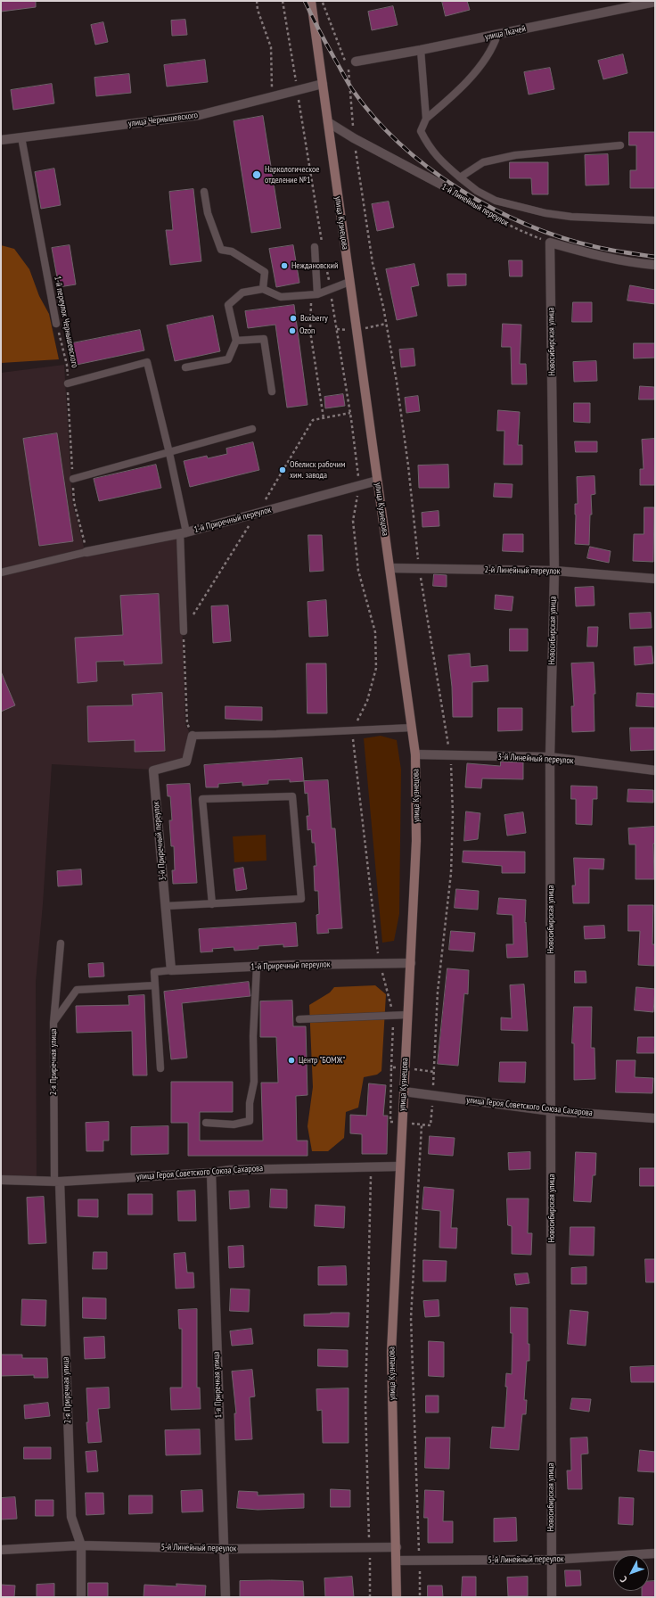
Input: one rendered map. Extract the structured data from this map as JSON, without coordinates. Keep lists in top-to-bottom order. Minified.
{"streets":{"main road":["улица Кузнецова"],"street":["улица Ткачей","улица Чернышевского","1-й Линейный переулок","Новосибирская улица","1-й Приречный переулок","2-й Линейный переулок","3-й Линейный переулок","3-й Приречный переулок","2-я Приречная улица","улица Героя Советского Союза Сахарова","1-я Приречная улица","5-й Линейный переулок"],"lane":["1-й переулок Чернышевского"]},"crossings":[["улица Чернышевского","улица Кузнецова"],["улица Чернышевского","1-й переулок Чернышевского"],["1-й Линейный переулок","улица Кузнецова"],["1-й Линейный переулок","Новосибирская улица"],["улица Кузнецова","1-й Приречный переулок"],["улица Кузнецова","2-й Линейный переулок"],["улица Кузнецова","3-й Линейный переулок"],["улица Кузнецова","улица Героя Советского Союза Сахарова"],["улица Кузнецова","5-й Линейный переулок"],["1-й переулок Чернышевского","1-й Приречный переулок"],["Новосибирская улица","2-й Линейный переулок"],["Новосибирская улица","3-й Линейный переулок"],["Новосибирская улица","улица Героя Советского Союза Сахарова"],["Новосибирская улица","5-й Линейный переулок"],["1-й Приречный переулок","3-й Приречный переулок"],["2-я Приречная улица","улица Героя Советского Союза Сахарова"],["2-я Приречная улица","5-й Линейный переулок"],["улица Героя Советского Союза Сахарова","1-я Приречная улица"],["1-я Приречная улица","5-й Линейный переулок"]],"places":["Наркологическое отделение №1","Неждановский","Boxberry","Ozon","Обелиск рабочим хим. завода","Центр \"БОМЖ\""],"north":"bottom left"}
